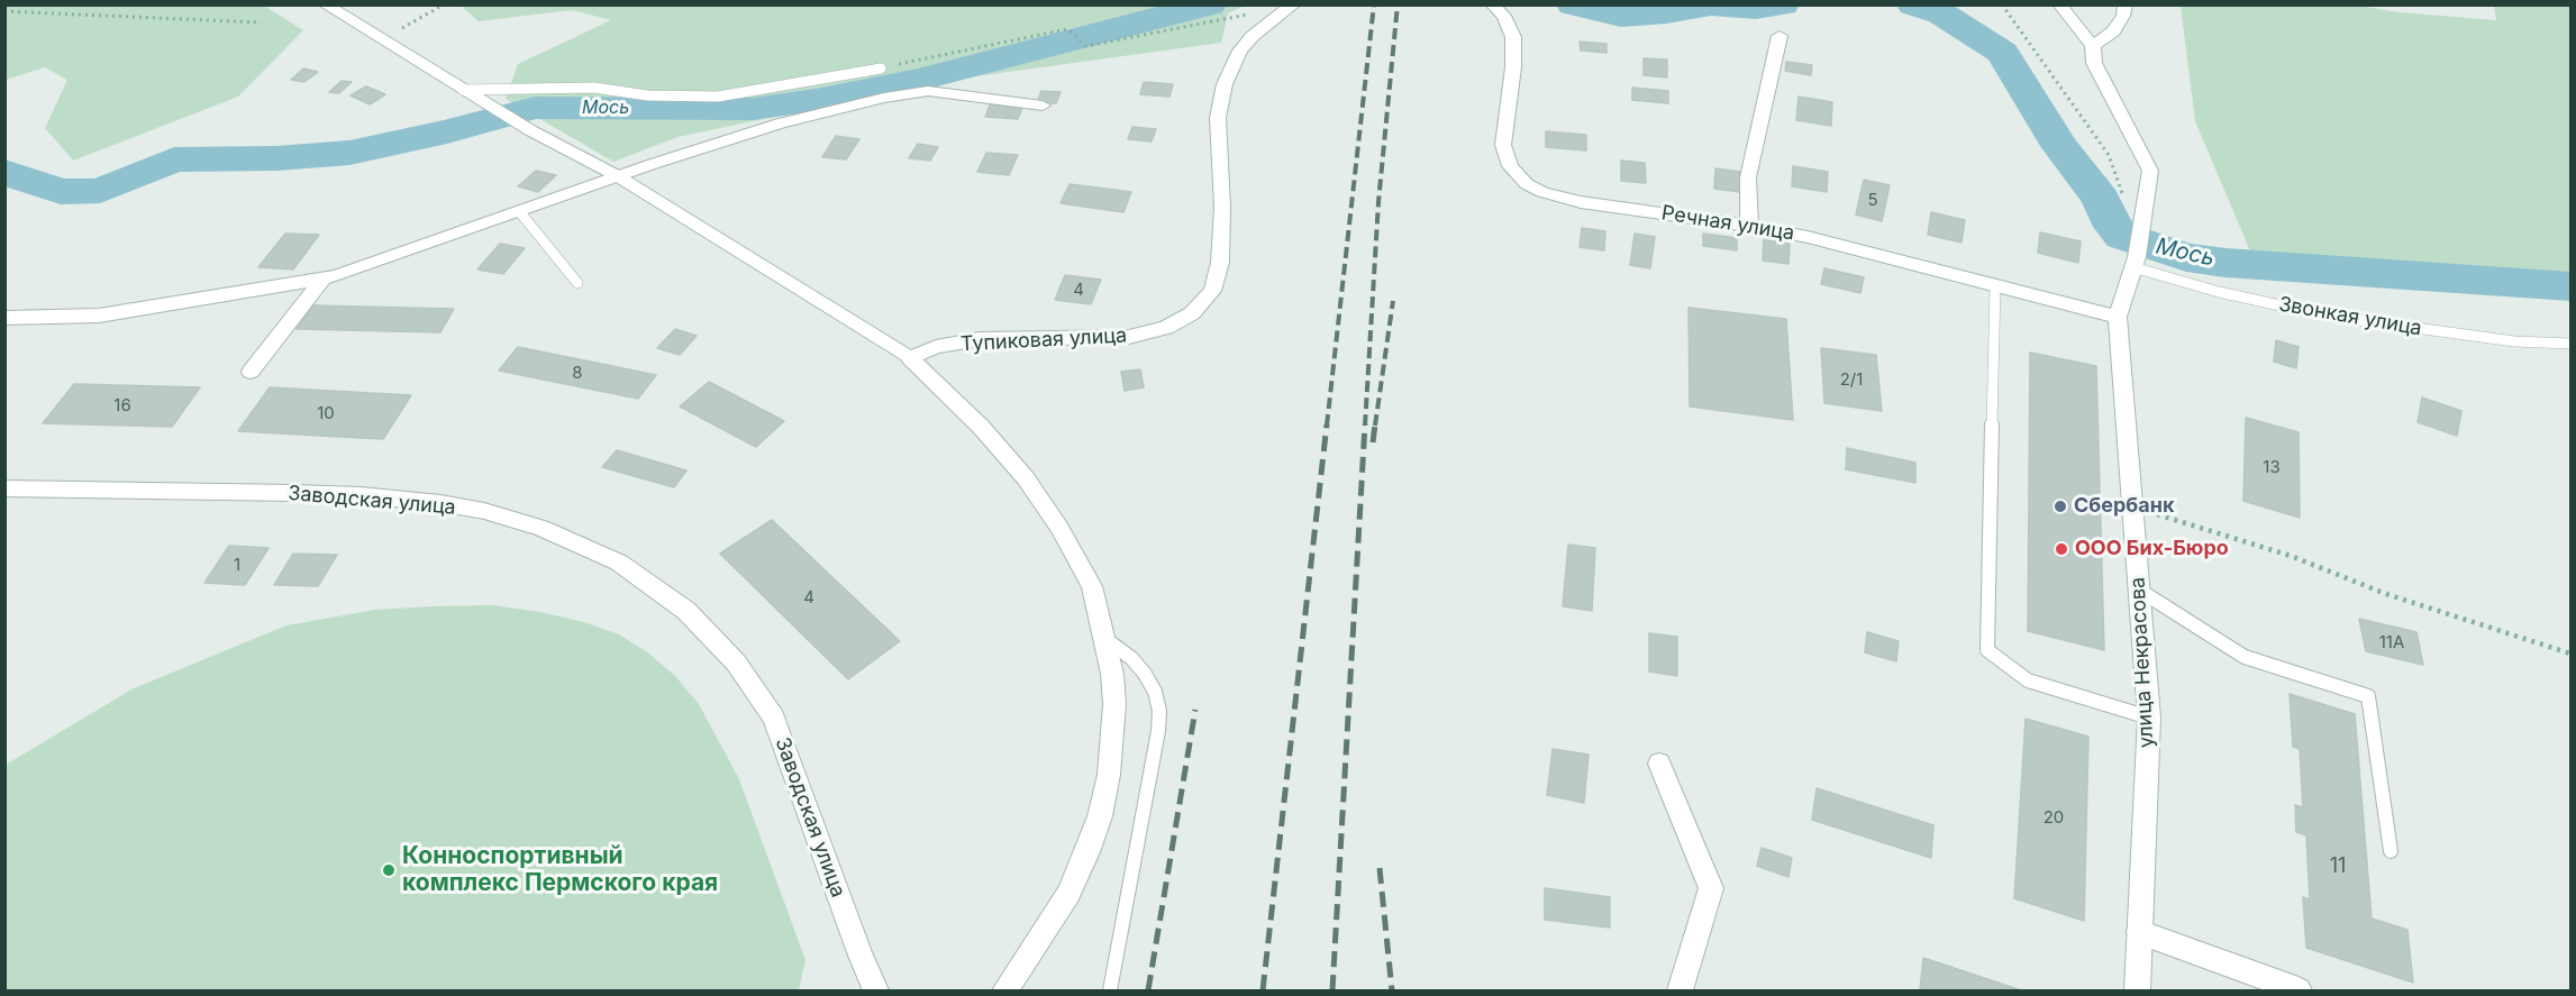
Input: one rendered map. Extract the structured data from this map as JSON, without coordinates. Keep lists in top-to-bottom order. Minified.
{"streets":{"street":["Речная улица","Тупиковая улица","Заводская улица","улица Некрасова"],"lane":["Звонкая улица"]},"crossings":[["Речная улица","улица Некрасова"],["Звонкая улица","улица Некрасова"]],"water":["Мось"],"places":["Сбербанк","ООО Бих-Бюро","Конноспортивный комплекс Пермского края"],"house_numbers":["5","4","8","2/1","16","10","13","1","4","11А","20","11"]}
